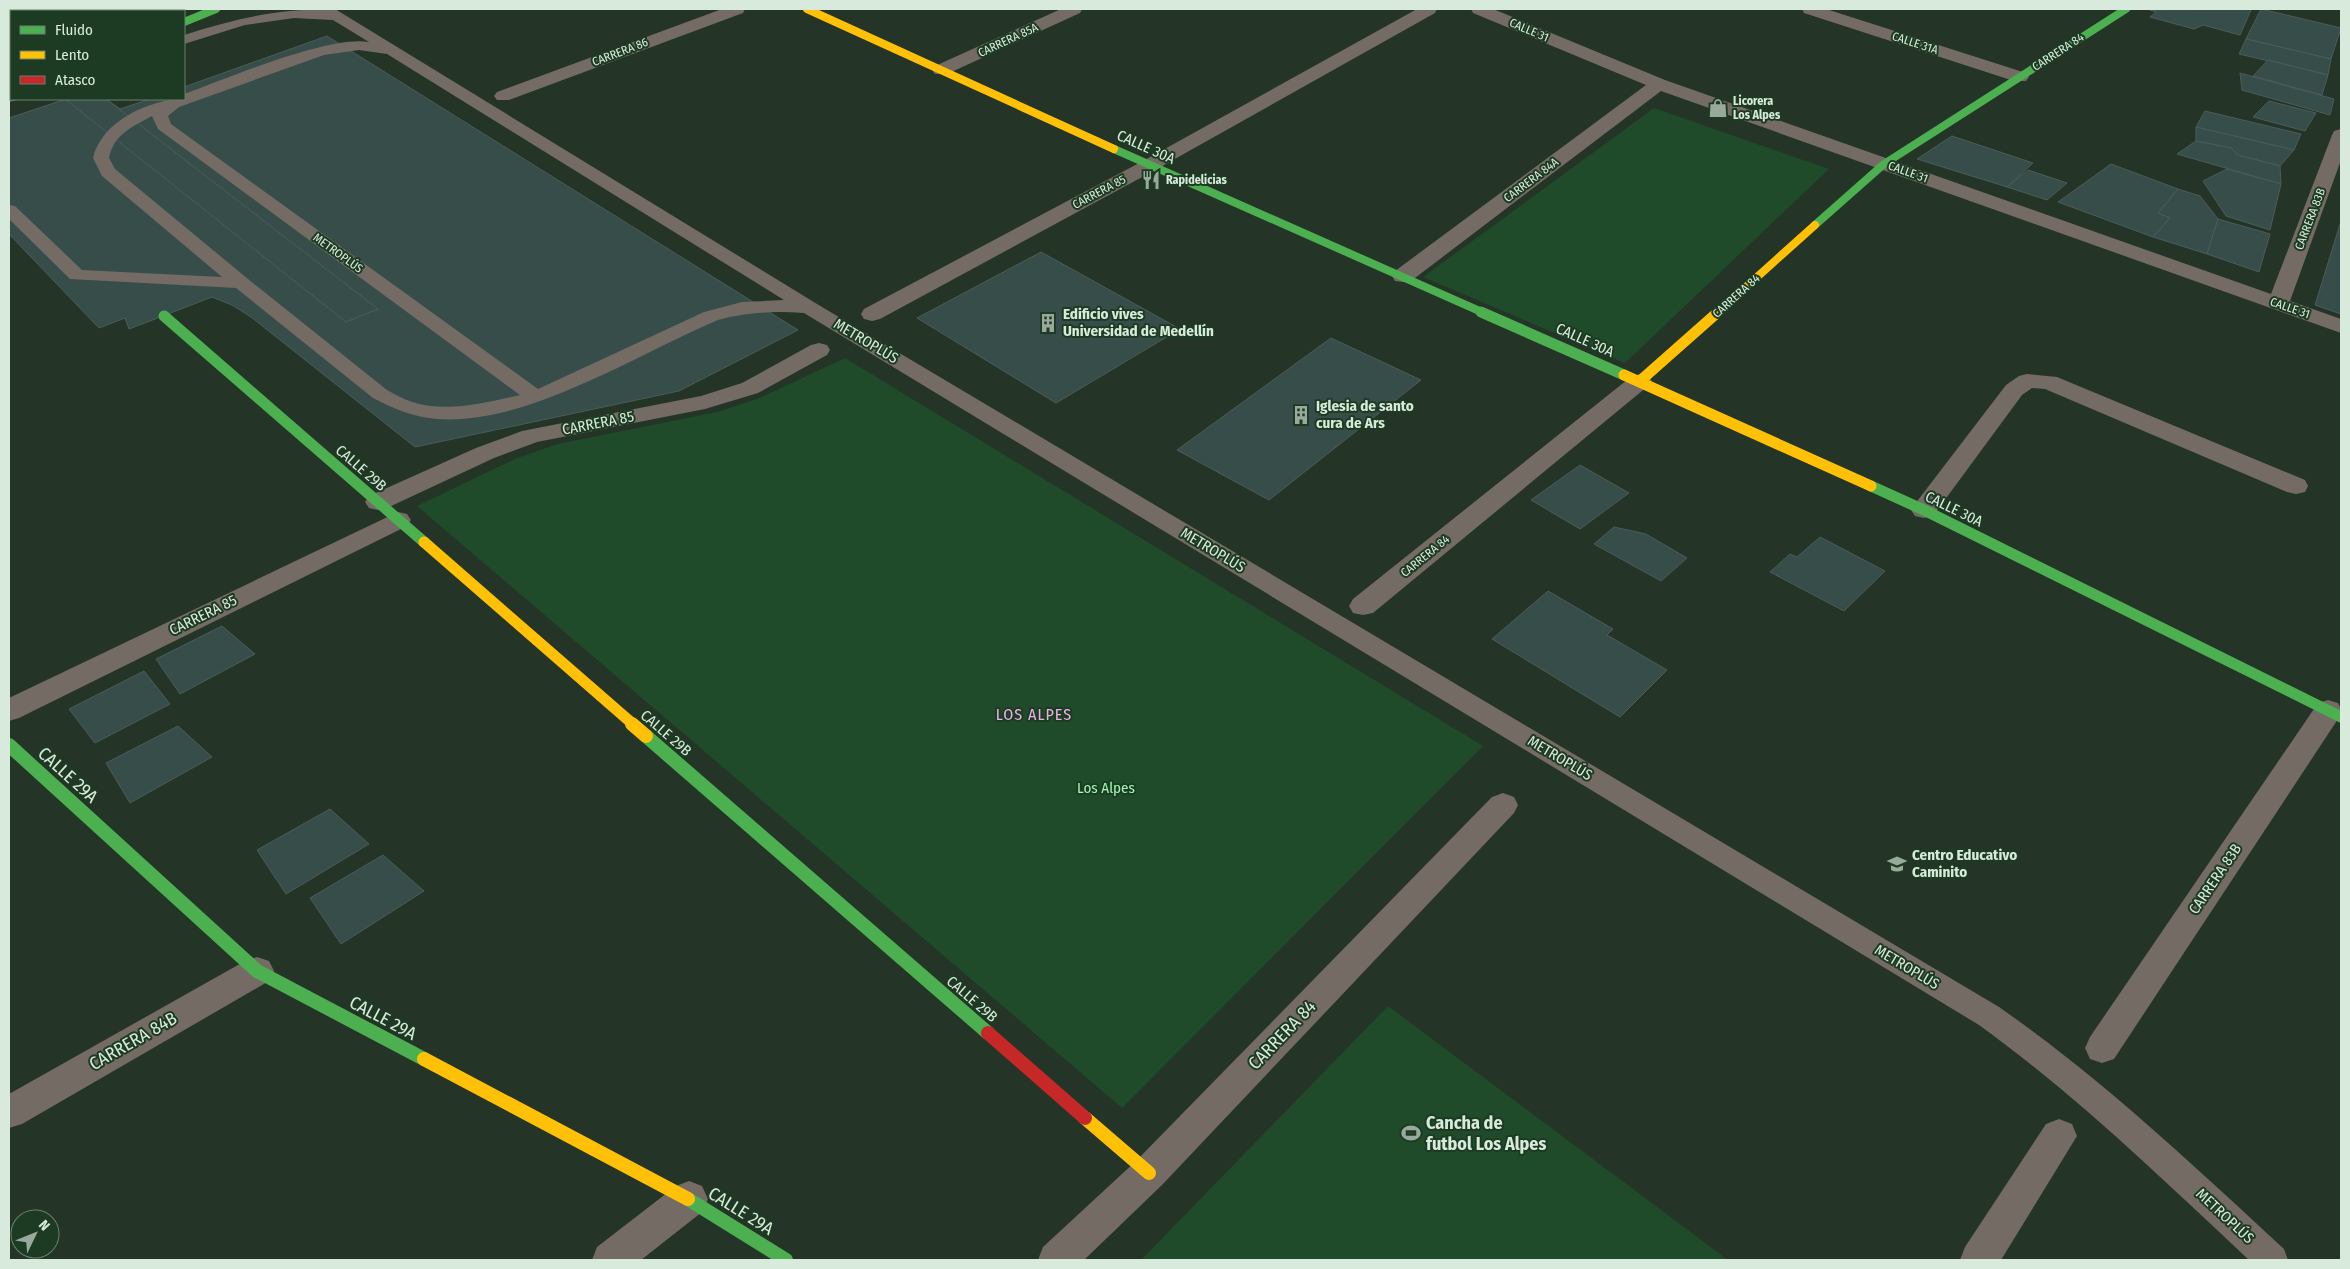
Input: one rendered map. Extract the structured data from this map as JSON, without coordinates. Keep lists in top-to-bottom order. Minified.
{"streets":{"street":["CALLE 31","CARRERA 85A","CALLE 31A","CARRERA 86","CARRERA 84","CALLE 30A","CARRERA 84A","CARRERA 85","CARRERA 83B","CALLE 29B","CALLE 29A","CARRERA 84B"],"lane":["METROPLÚS"]},"crossings":[["CALLE 31","CARRERA 84"],["CALLE 31","CARRERA 84A"],["CALLE 31","CARRERA 83B"],["CARRERA 85A","CALLE 30A"],["CALLE 31A","CARRERA 84"],["CARRERA 84","CALLE 30A"],["CARRERA 84","CALLE 29B"],["CALLE 30A","CARRERA 84A"],["CALLE 30A","CARRERA 85"],["CALLE 30A","CARRERA 83B"],["CARRERA 85","CALLE 29B"],["CALLE 29A","CARRERA 84B"]],"districts":["LOS ALPES"],"parks":["Los Alpes"],"places":{"shop":["Licorera Los Alpes"],"restaurant":["Rapidelicias"],"building":["Edificio vives Universidad de Medellín","Iglesia de santo cura de Ars"],"school or university":["Centro Educativo Caminito"],"sports":["Cancha de futbol Los Alpes"]},"legend":["Fluido","Lento","Atasco"],"north":"top right"}
